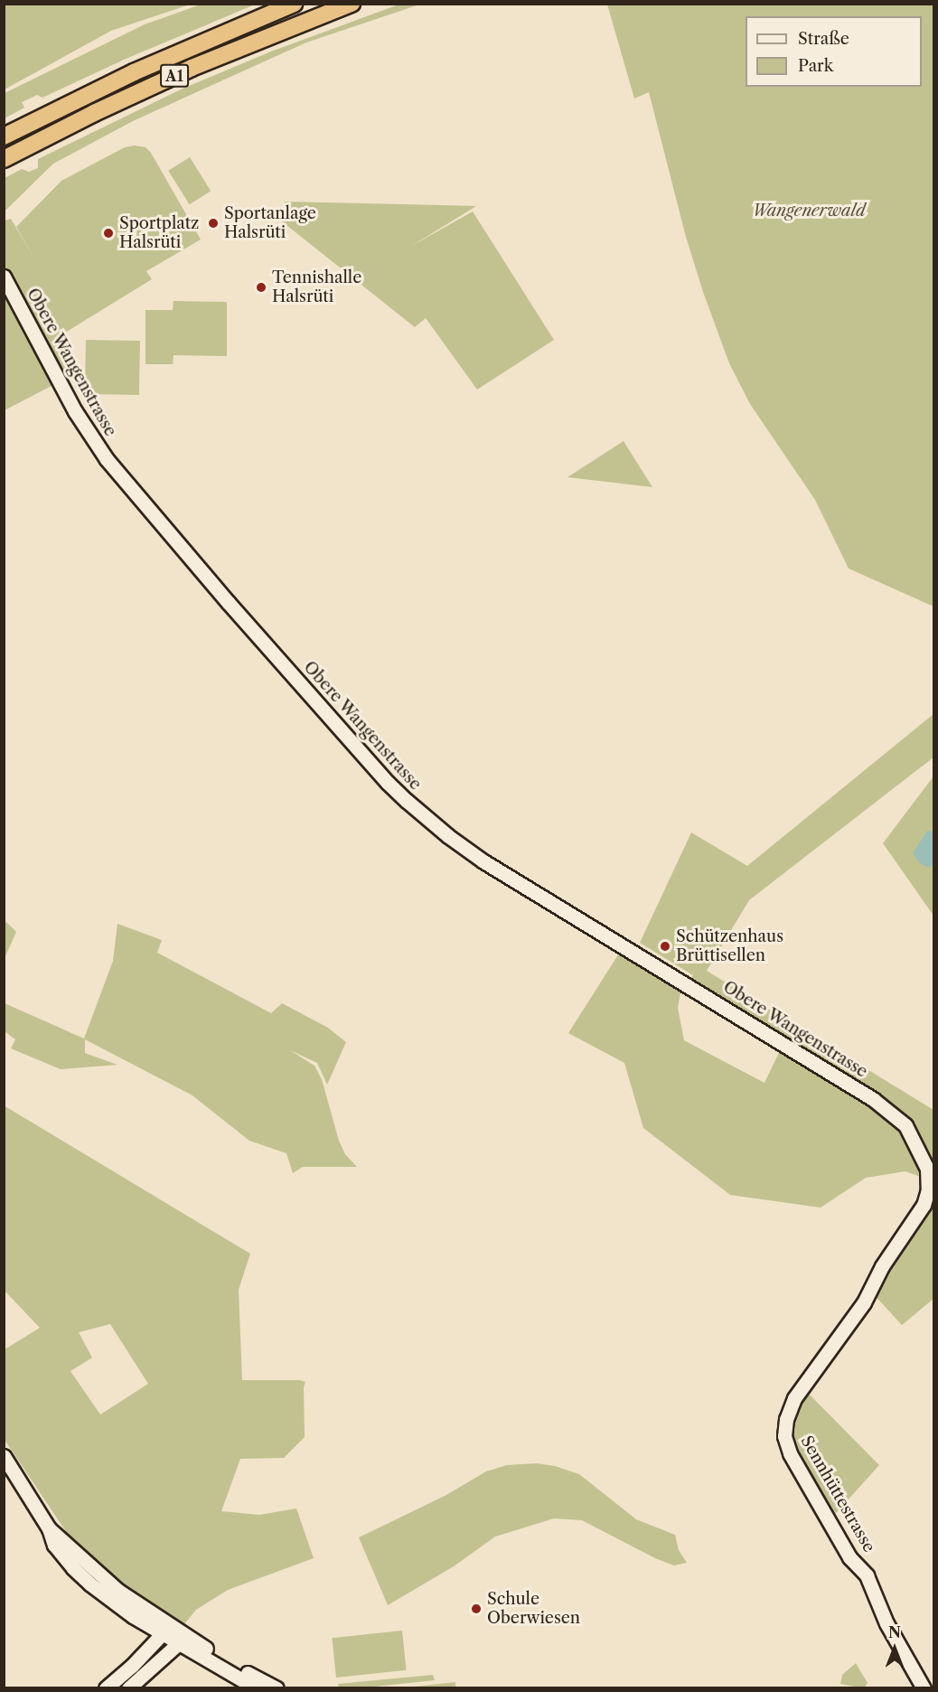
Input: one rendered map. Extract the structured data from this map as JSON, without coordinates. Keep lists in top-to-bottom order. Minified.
{"streets":{"highway":["A1"],"street":["Obere Wangenstrasse","Sennhüttestrasse"]},"crossings":[["Obere Wangenstrasse","Sennhüttestrasse"]],"parks":["Wangenerwald"],"places":["Sportanlage Halsrüti","Sportplatz Halsrüti","Tennishalle Halsrüti","Schützenhaus Brüttisellen","Schule Oberwiesen"],"legend":["Straße","Park"],"north":"top"}
